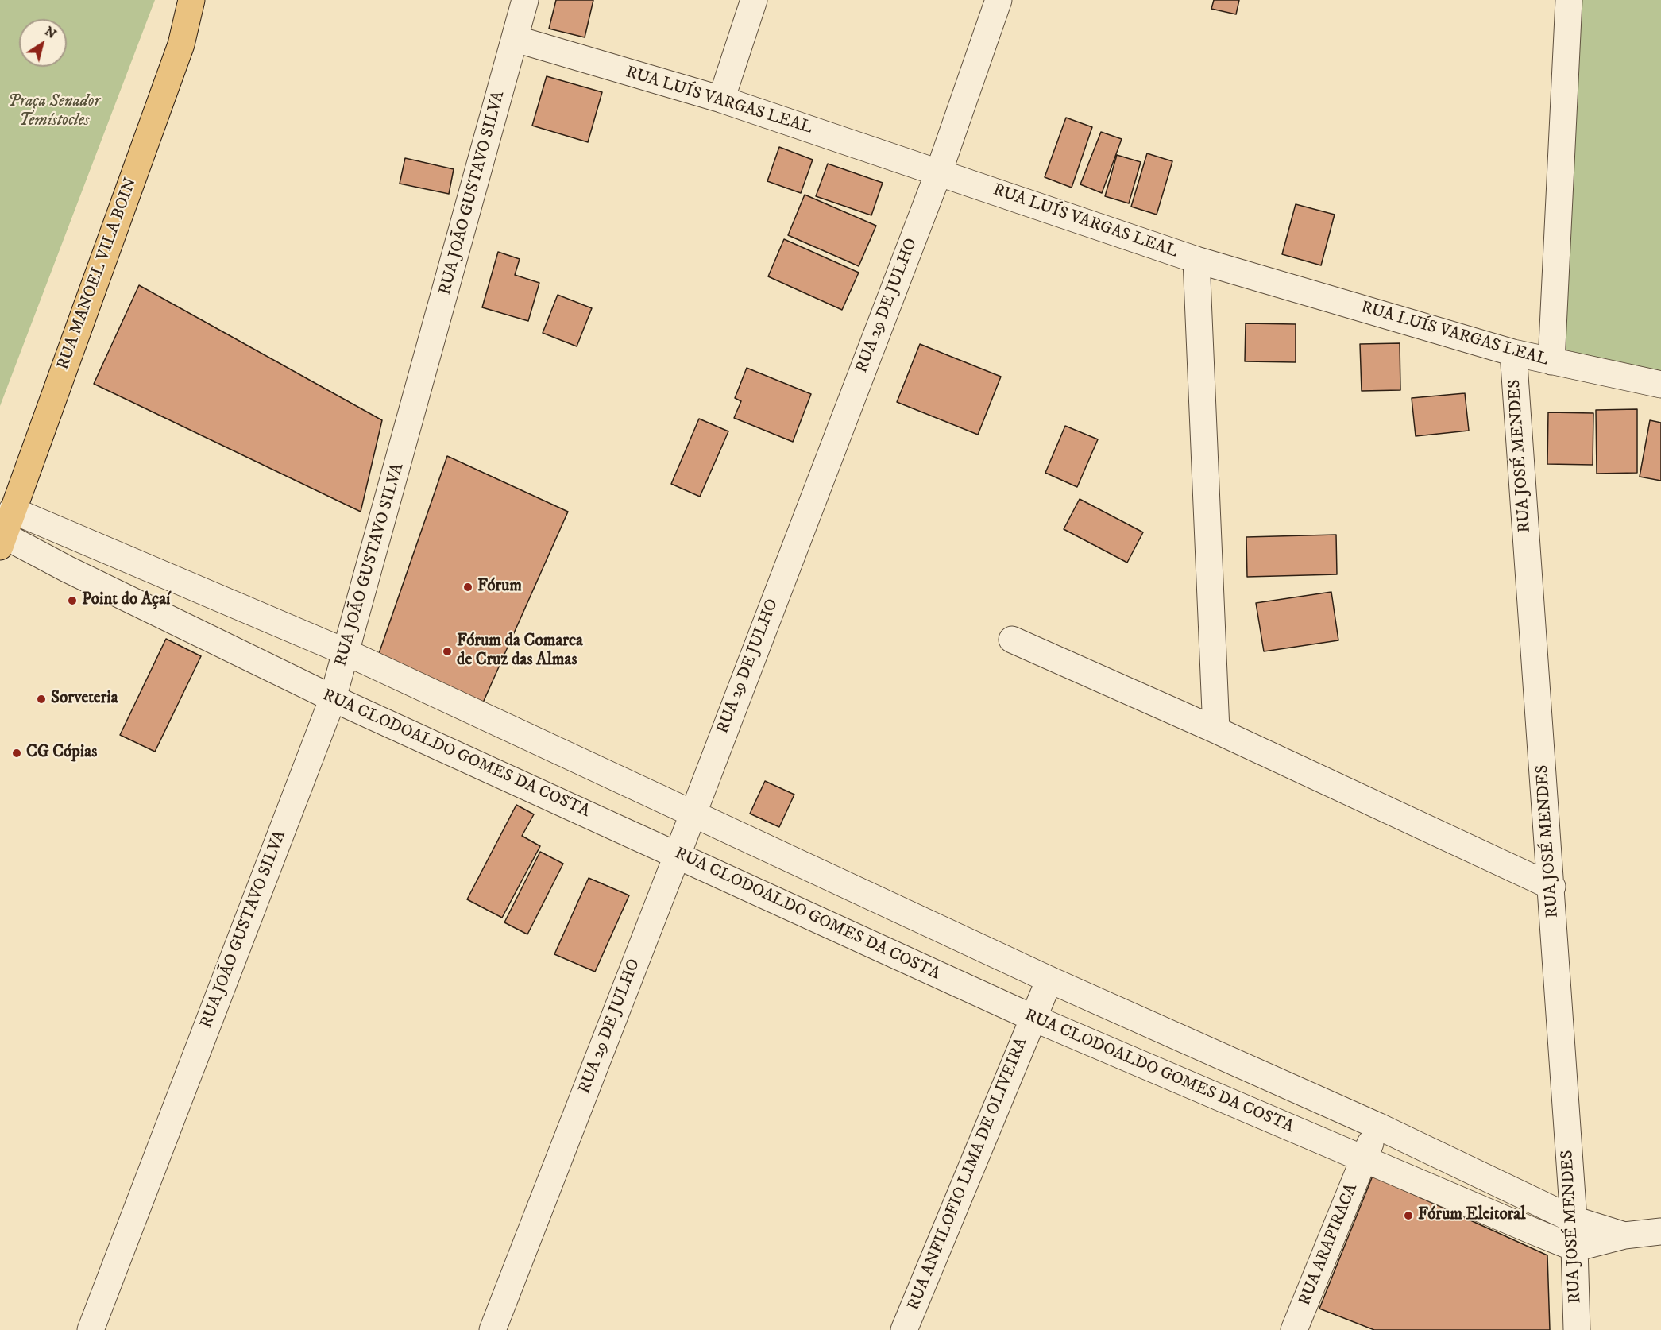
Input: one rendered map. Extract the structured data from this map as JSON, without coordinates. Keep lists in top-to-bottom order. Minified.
{"streets":{"main road":["RUA MANOEL VILA BOIN"],"street":["RUA LUÍS VARGAS LEAL","RUA JOÃO GUSTAVO SILVA","RUA 29 DE JULHO","RUA JOSÉ MENDES","RUA CLODOALDO GOMES DA COSTA","RUA ANFILOFIO LIMA DE OLIVEIRA","RUA ARAPIRACA"]},"crossings":[["RUA LUÍS VARGAS LEAL","RUA JOÃO GUSTAVO SILVA"],["RUA LUÍS VARGAS LEAL","RUA 29 DE JULHO"],["RUA LUÍS VARGAS LEAL","RUA JOSÉ MENDES"],["RUA JOÃO GUSTAVO SILVA","RUA CLODOALDO GOMES DA COSTA"],["RUA MANOEL VILA BOIN","RUA CLODOALDO GOMES DA COSTA"],["RUA 29 DE JULHO","RUA CLODOALDO GOMES DA COSTA"],["RUA JOSÉ MENDES","RUA CLODOALDO GOMES DA COSTA"],["RUA CLODOALDO GOMES DA COSTA","RUA ANFILOFIO LIMA DE OLIVEIRA"],["RUA CLODOALDO GOMES DA COSTA","RUA ARAPIRACA"]],"parks":["Praça Senador Temístocles"],"places":["Fórum","Point do Açaí","Fórum da Comarca de Cruz das Almas","Sorveteria","CG Cópias","Fórum Eleitoral"],"north":"top right"}
